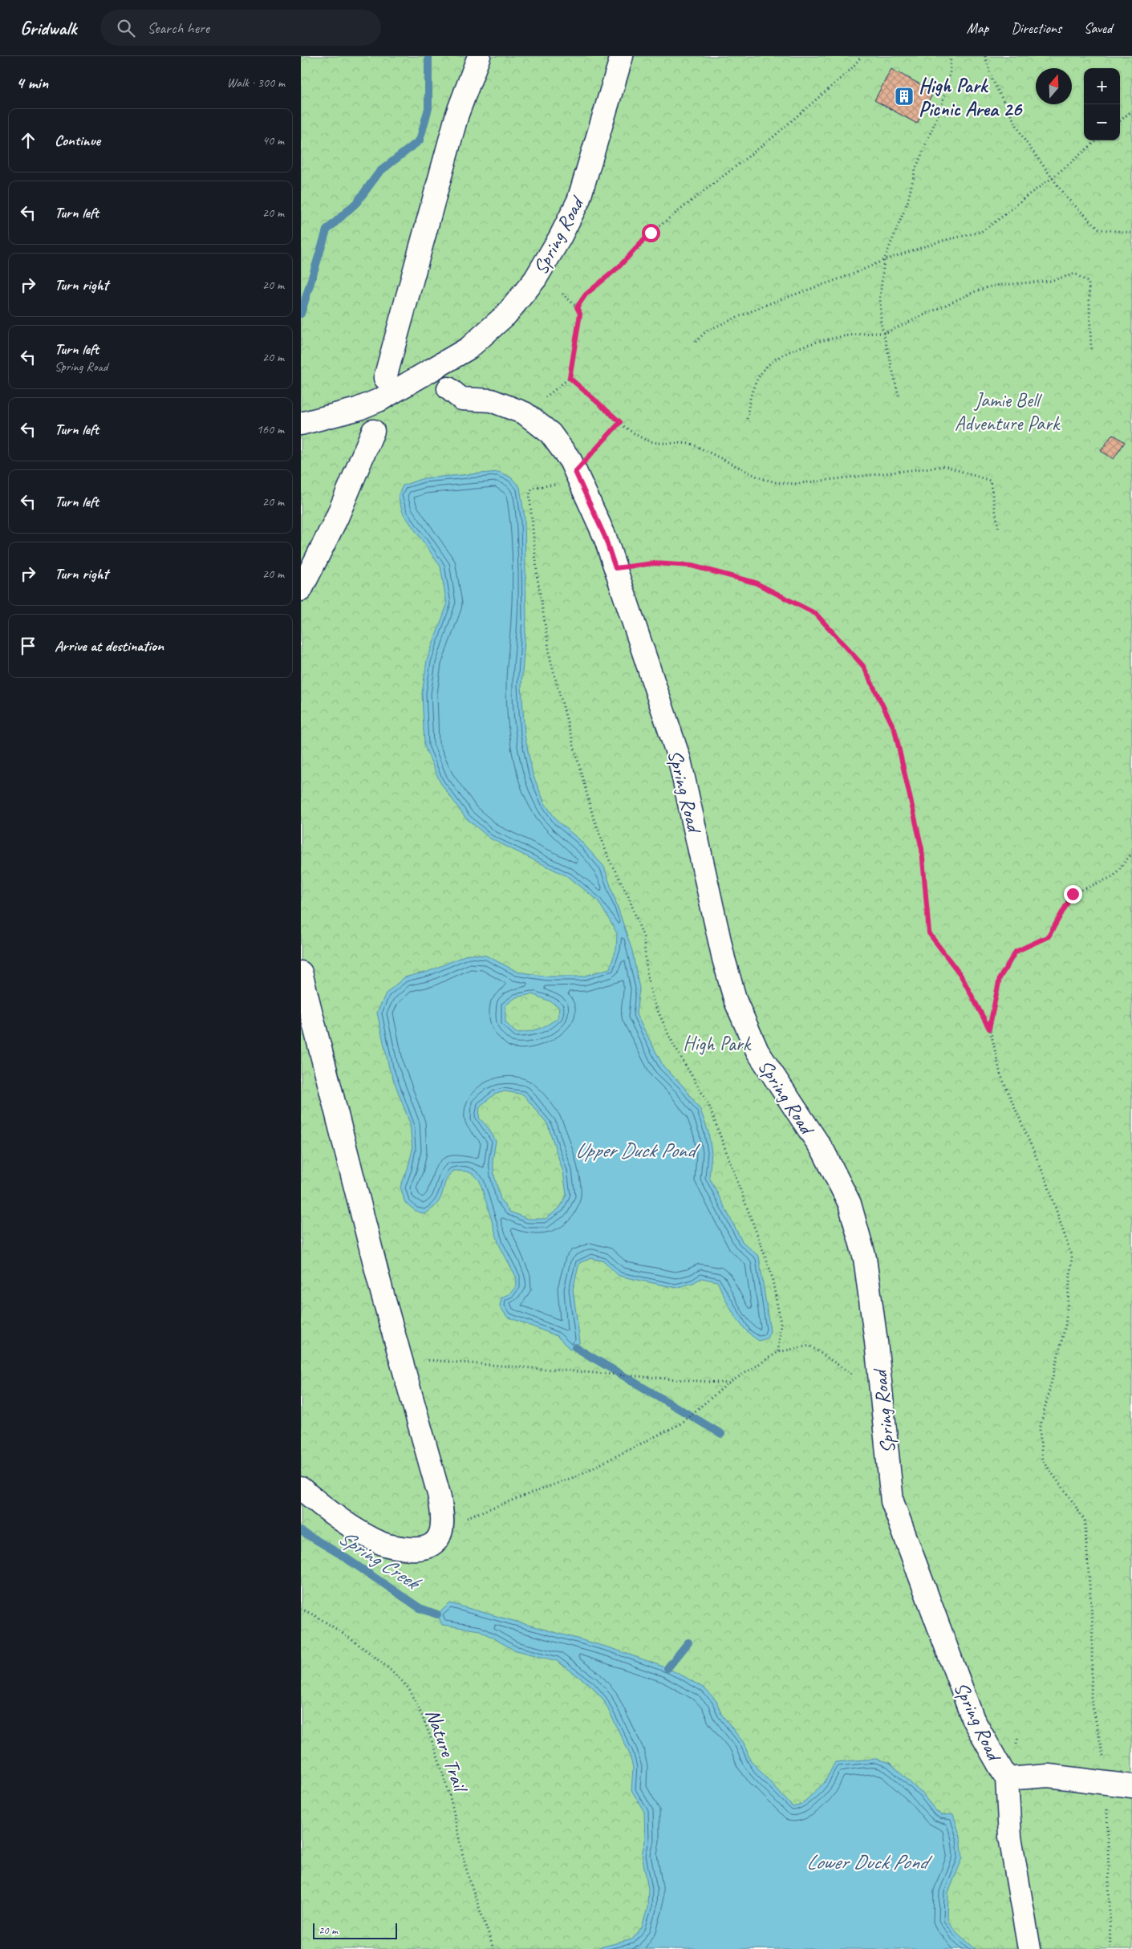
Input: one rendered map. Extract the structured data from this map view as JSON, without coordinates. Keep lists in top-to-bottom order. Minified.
{"streets":{"street":["Spring Road"],"path":["Nature Trail"]},"water":["Upper Duck Pond","Spring Creek","Lower Duck Pond"],"parks":["Jamie Bell Adventure Park","High Park"],"places":{"building":["High Park Picnic Area 26"]},"scale_bar":"20 m","north":"top","page":{"header":"Gridwalk","search":"Search here","nav":["Map","Directions","Saved"],"heading":["4 min","Walk · 300 m"],"map_buttons":["+","−"],"list":[["Continue","40 m"],["Turn left","20 m"],["Turn right","20 m"],["Turn left","Spring Road","20 m"],["Turn left","160 m"],["Turn left","20 m"],["Turn right","20 m"],"Arrive at destination"],"scale":"20 m"}}
